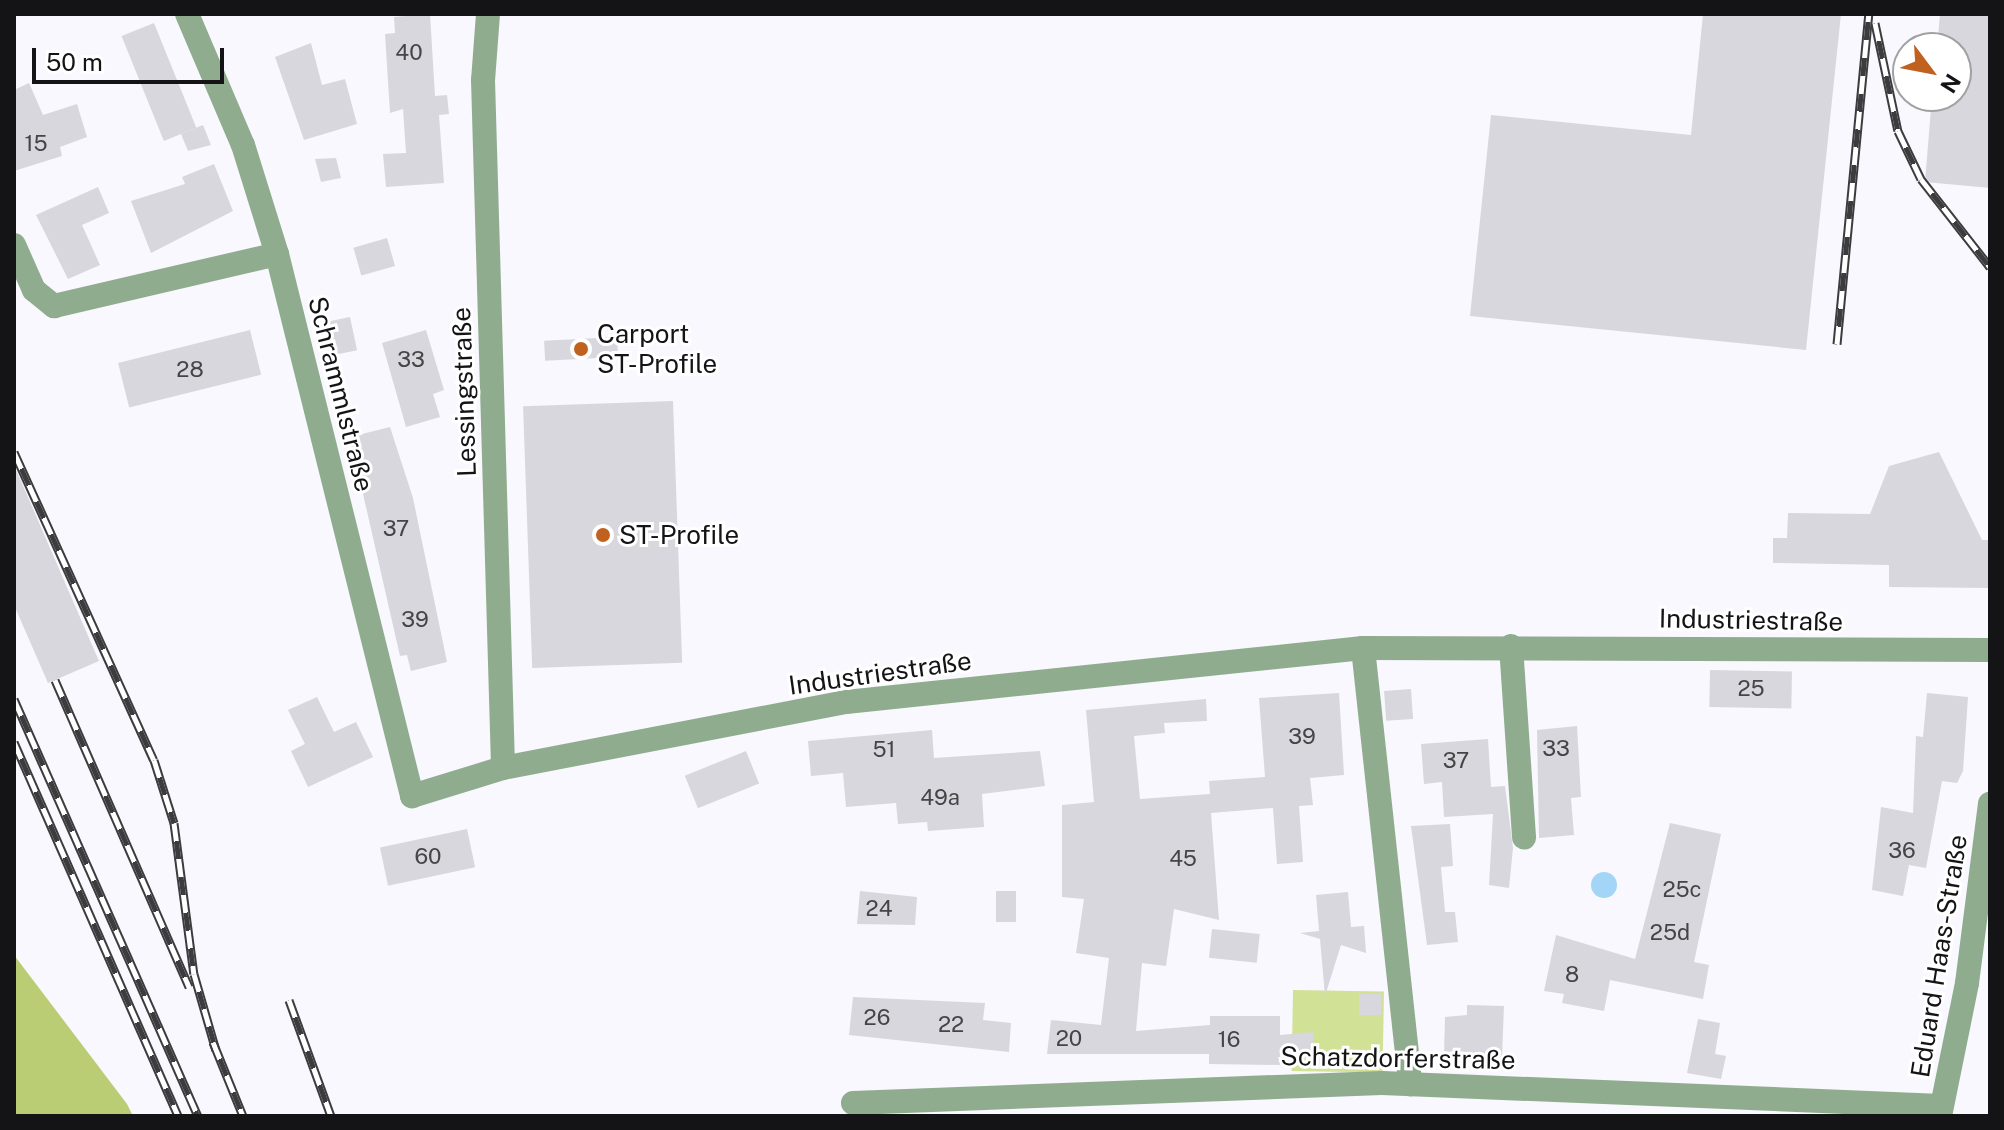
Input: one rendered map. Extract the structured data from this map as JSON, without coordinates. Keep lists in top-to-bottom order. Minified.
{"streets":{"street":["Lessingstraße","Schrammlstraße","Industriestraße","Eduard Haas-Straße","Schatzdorferstraße"]},"crossings":[["Lessingstraße","Industriestraße"],["Schrammlstraße","Industriestraße"],["Eduard Haas-Straße","Schatzdorferstraße"]],"places":["Carport ST-Profile","ST-Profile"],"house_numbers":["40","15","33","28","37","39","25","39","33","51","37","49a","36","60","45","25c","24","25d","8","26","22","20","16"],"scale_bar":"50 m","north":"bottom right"}
